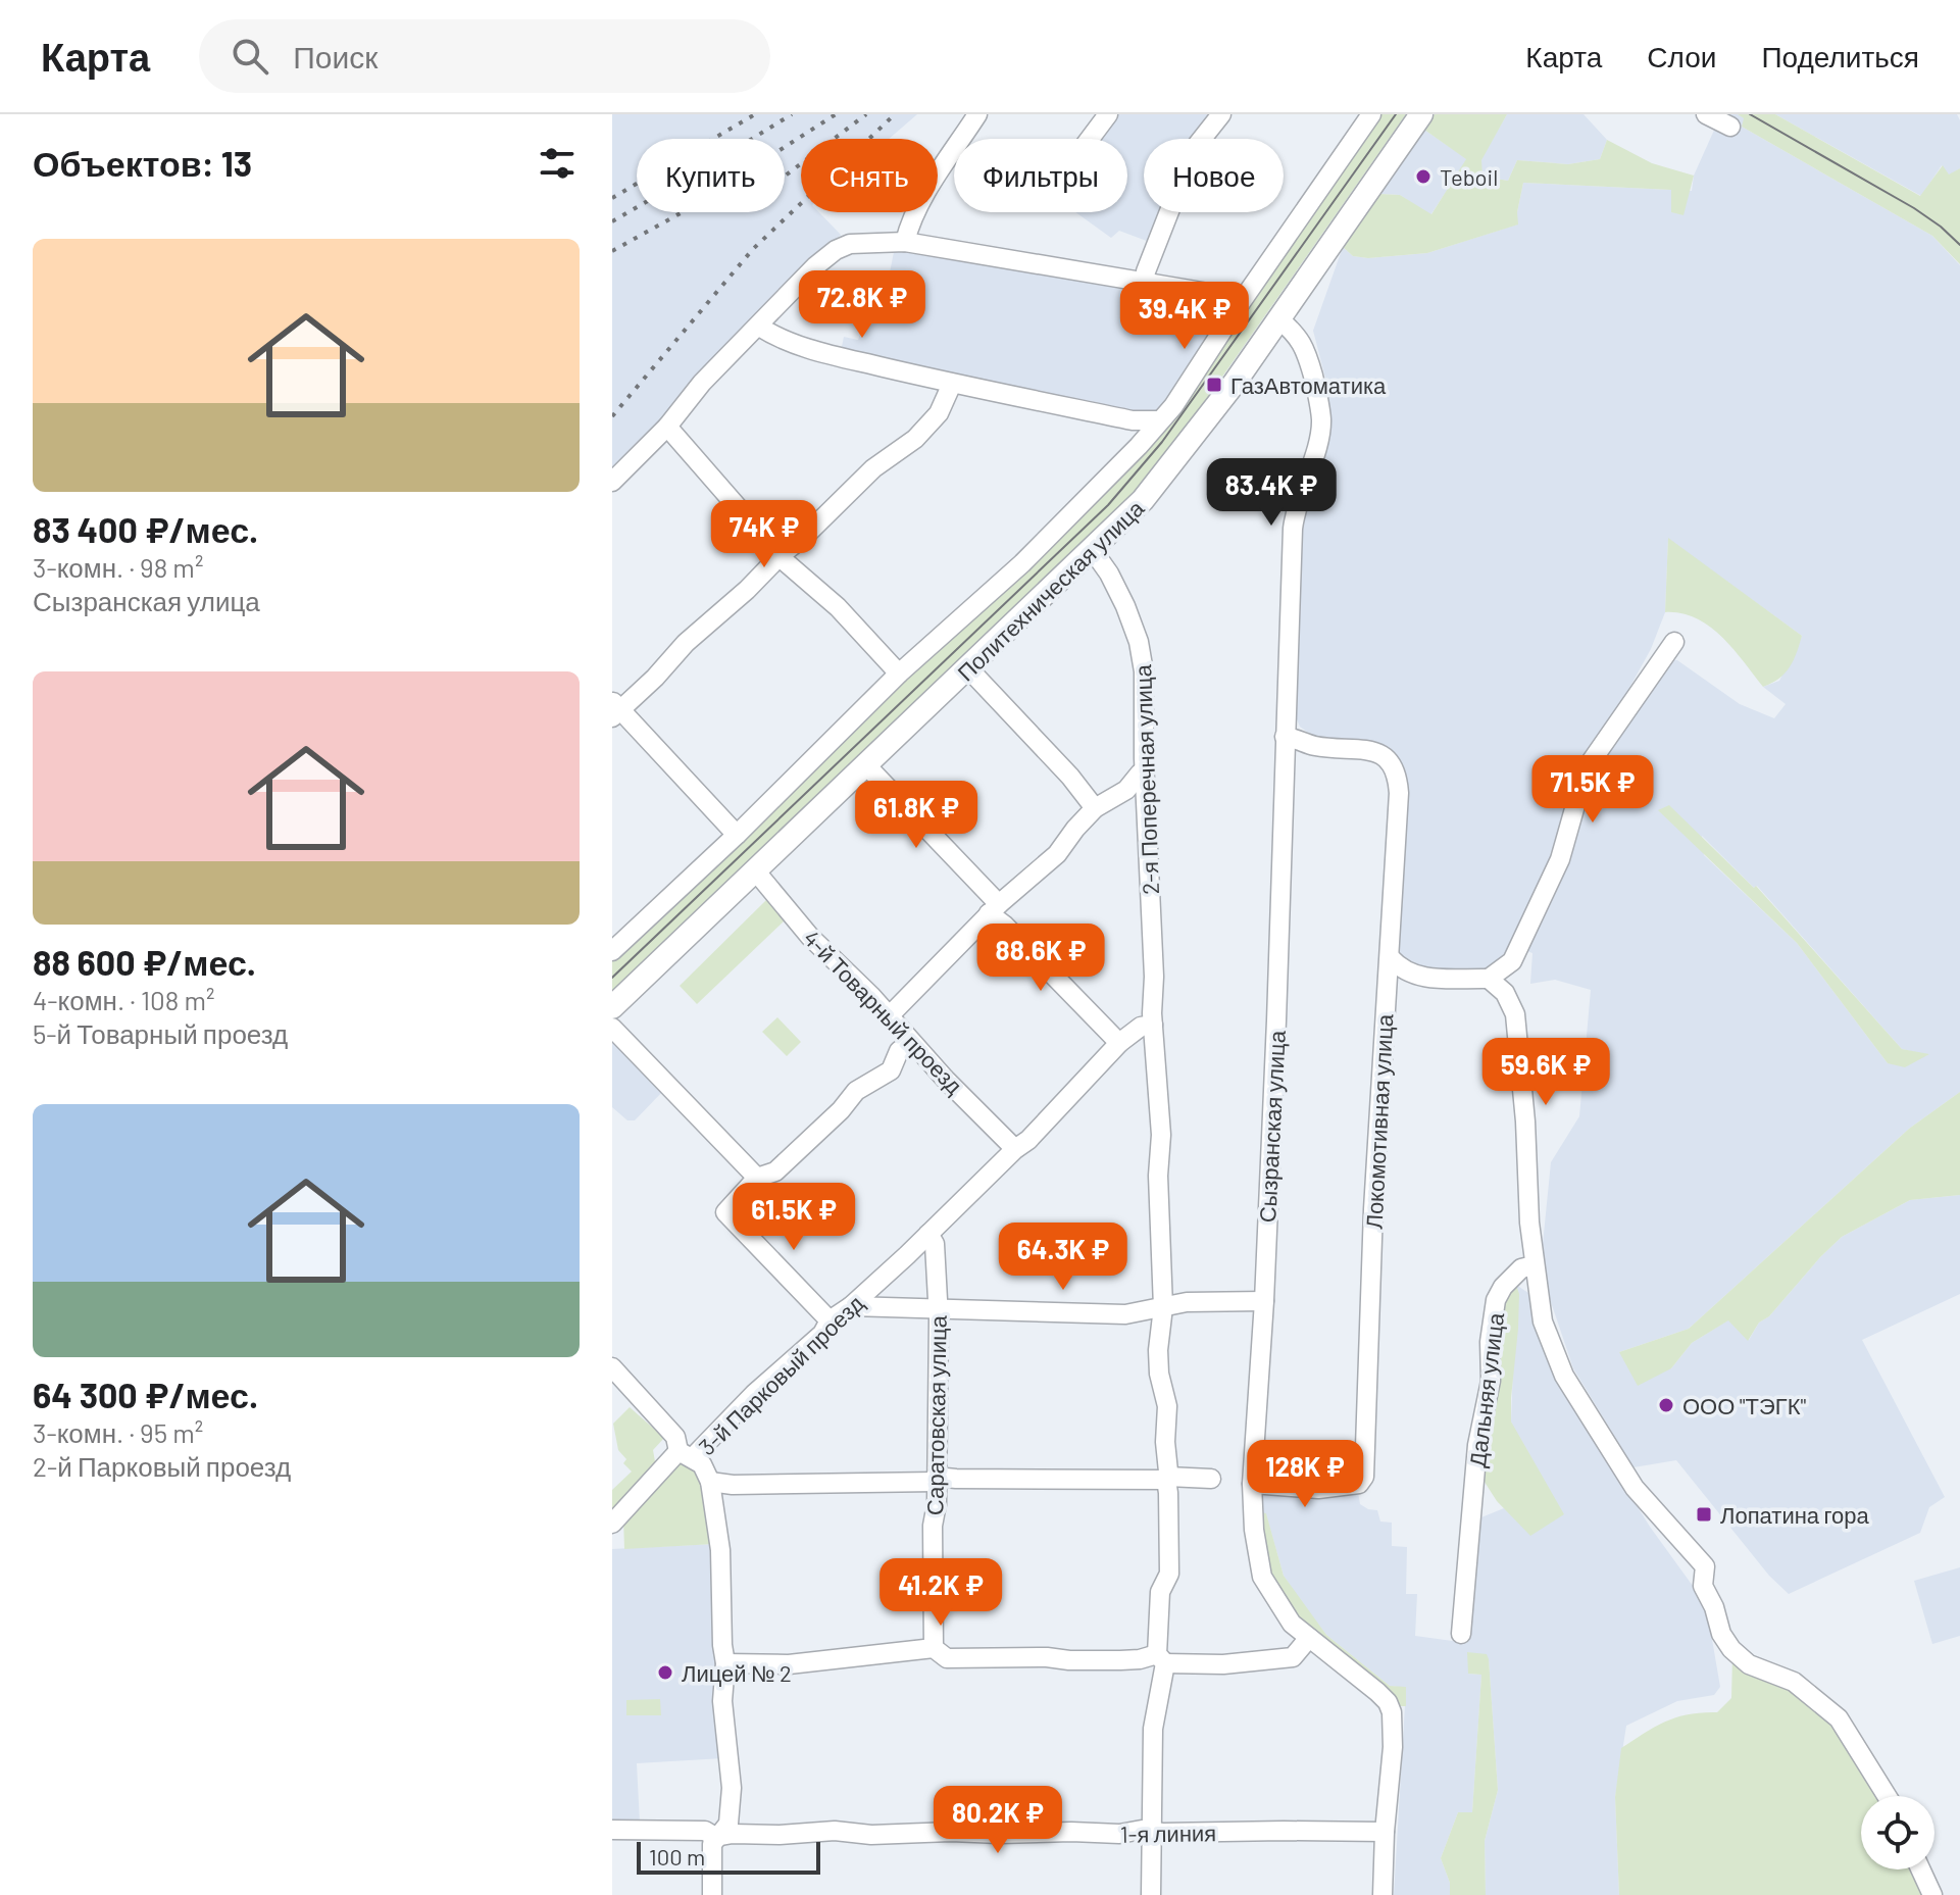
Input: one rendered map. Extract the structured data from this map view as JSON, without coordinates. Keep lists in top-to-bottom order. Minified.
{"streets":{"main road":["Политехническая улица"],"street":["2-я Поперечная улица","4-й Товарный проезд","Локомотивная улица","Сызранская улица","3-й Парковый проезд","Дальняя улица","Саратовская улица","1-я линия"]},"crossings":[["Политехническая улица","2-я Поперечная улица"],["Политехническая улица","4-й Товарный проезд"],["Политехническая улица","Сызранская улица"],["2-я Поперечная улица","3-й Парковый проезд"],["2-я Поперечная улица","1-я линия"],["4-й Товарный проезд","3-й Парковый проезд"],["Локомотивная улица","Сызранская улица"],["Сызранская улица","1-я линия"],["3-й Парковый проезд","Саратовская улица"]],"places":{"other":["Teboil","ООО \"ТЭГК\"","Лицей № 2"],"transit":["ГазАвтоматика","Лопатина гора"]},"scale_bar":"100 m","page":{"header":"Карта","search":"Поиск","nav":["Карта","Слои","Поделиться"],"heading":"Объектов: 13","chip":["Купить","Снять","Фильтры","Новое"],"list":[{"name":"83 400 ₽/мес.","note":"3-комн. · 98 m² · Сызранская улица"},{"name":"88 600 ₽/мес.","note":"4-комн. · 108 m² · 5-й Товарный проезд"},{"name":"64 300 ₽/мес.","note":"3-комн. · 95 m² · 2-й Парковый проезд"}],"price":["72.8K ₽","39.4K ₽","83.4K ₽","74K ₽","71.5K ₽","61.8K ₽","88.6K ₽","59.6K ₽","61.5K ₽","64.3K ₽","128K ₽","41.2K ₽","80.2K ₽"],"scale":"100 m"}}
